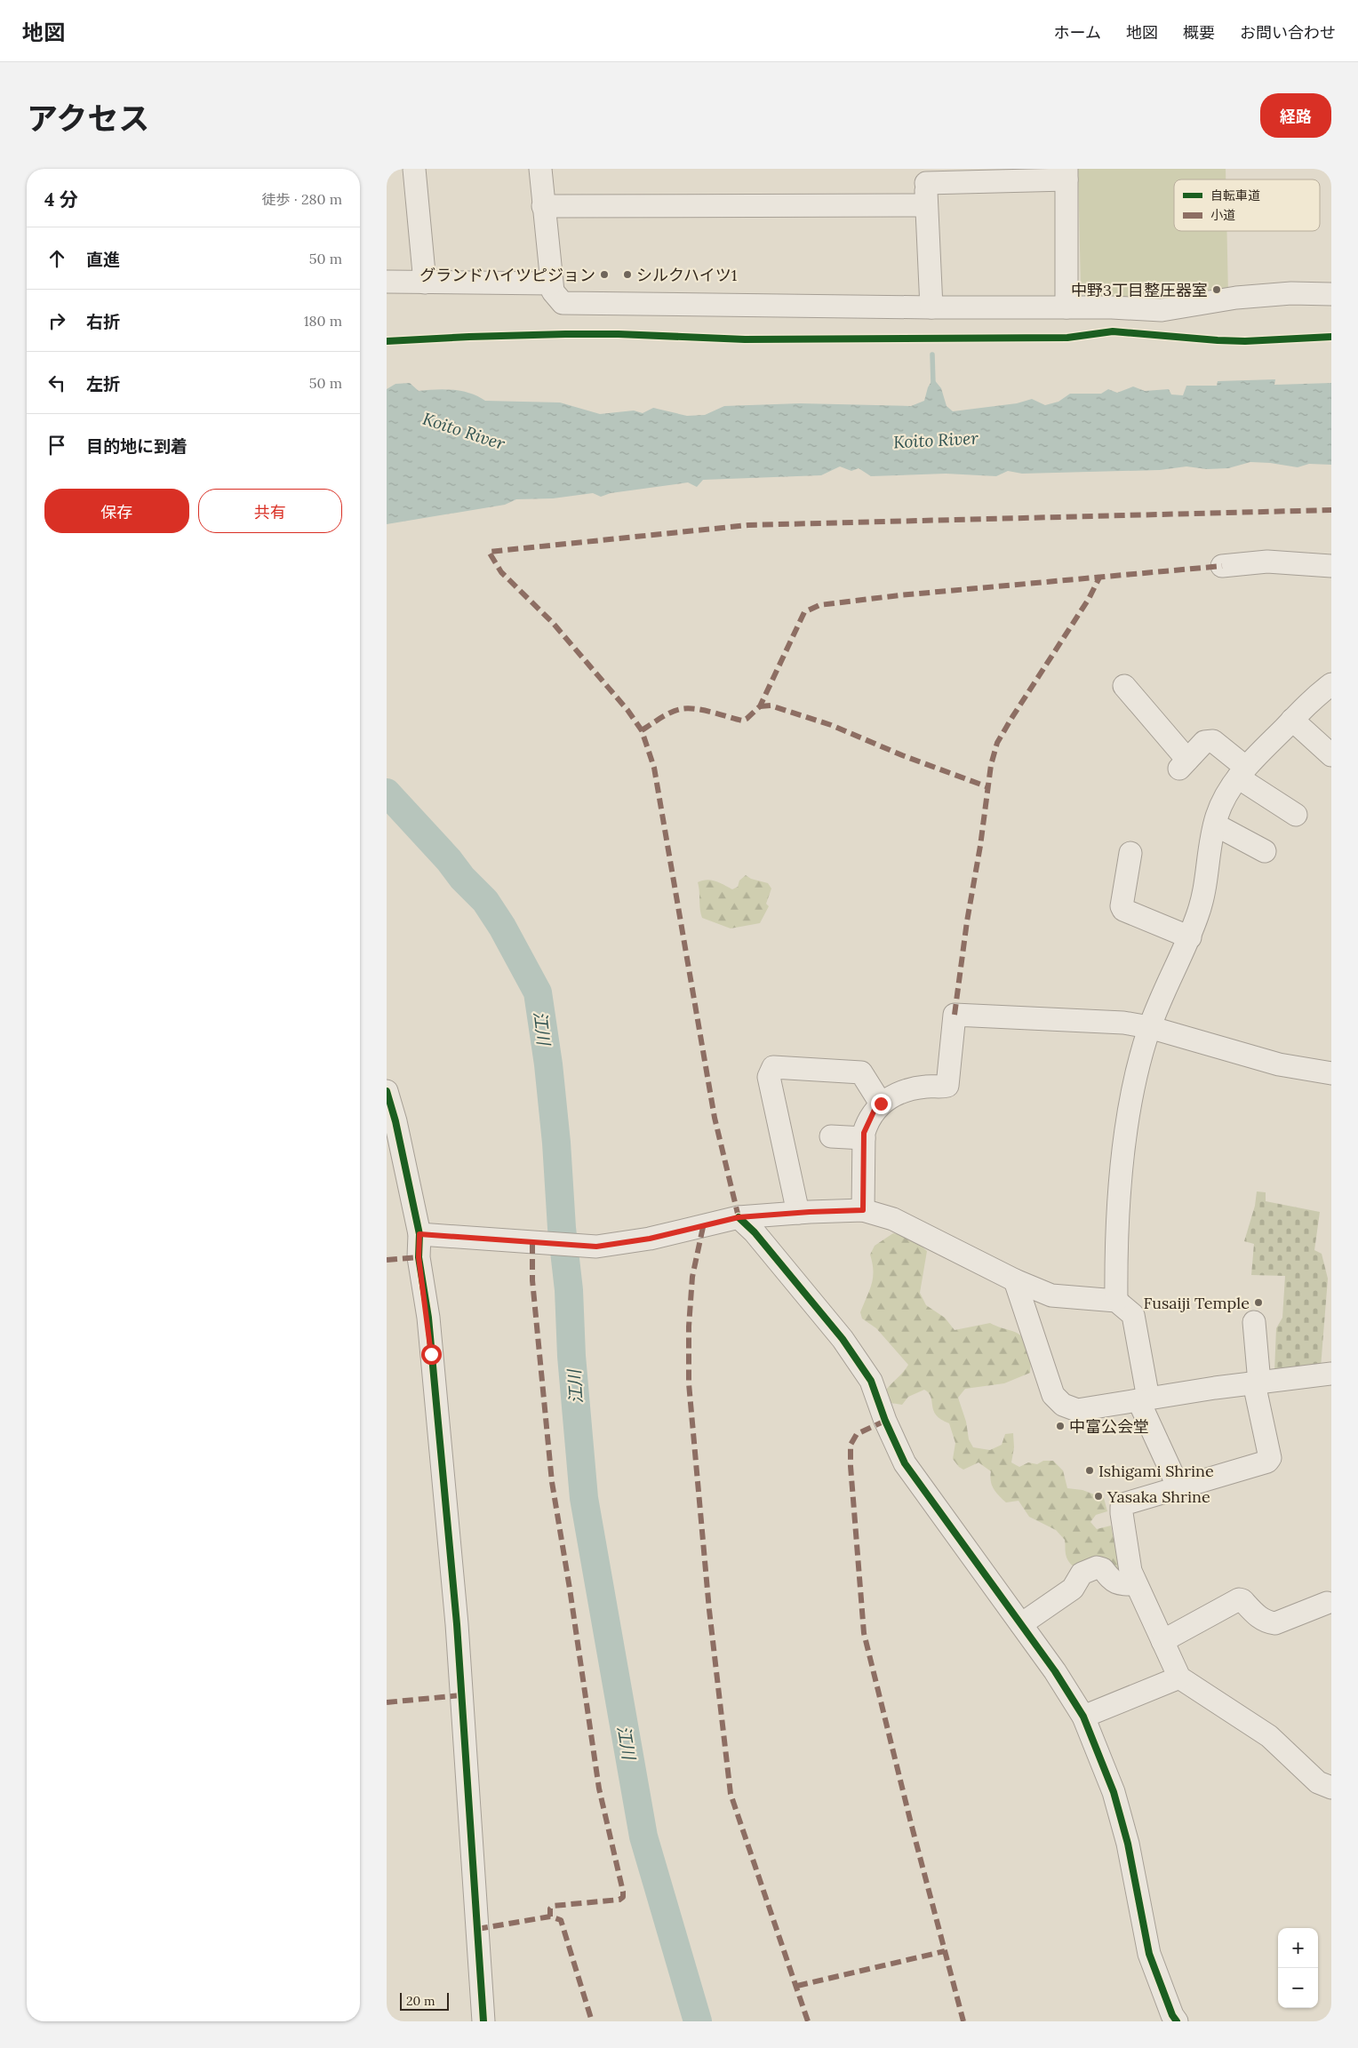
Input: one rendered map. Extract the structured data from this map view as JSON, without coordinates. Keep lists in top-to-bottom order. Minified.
{"water":["Koito River","江川"],"places":["グランドハイツピジョン","シルクハイツ1","中野3丁目整圧器室","Fusaiji Temple","中富公会堂","Ishigami Shrine","Yasaka Shrine"],"legend":["自転車道","小道"],"scale_bar":"20 m","page":{"header":"地図","nav":["ホーム","地図","概要","お問い合わせ"],"title":"アクセス","buttons":["経路",["保存","共有"]],"heading":["4 分","徒歩 · 280 m"],"list":[["直進","50 m"],["右折","180 m"],["左折","50 m"],"目的地に到着"],"map_buttons":["+","−"],"scale":"20 m"}}
